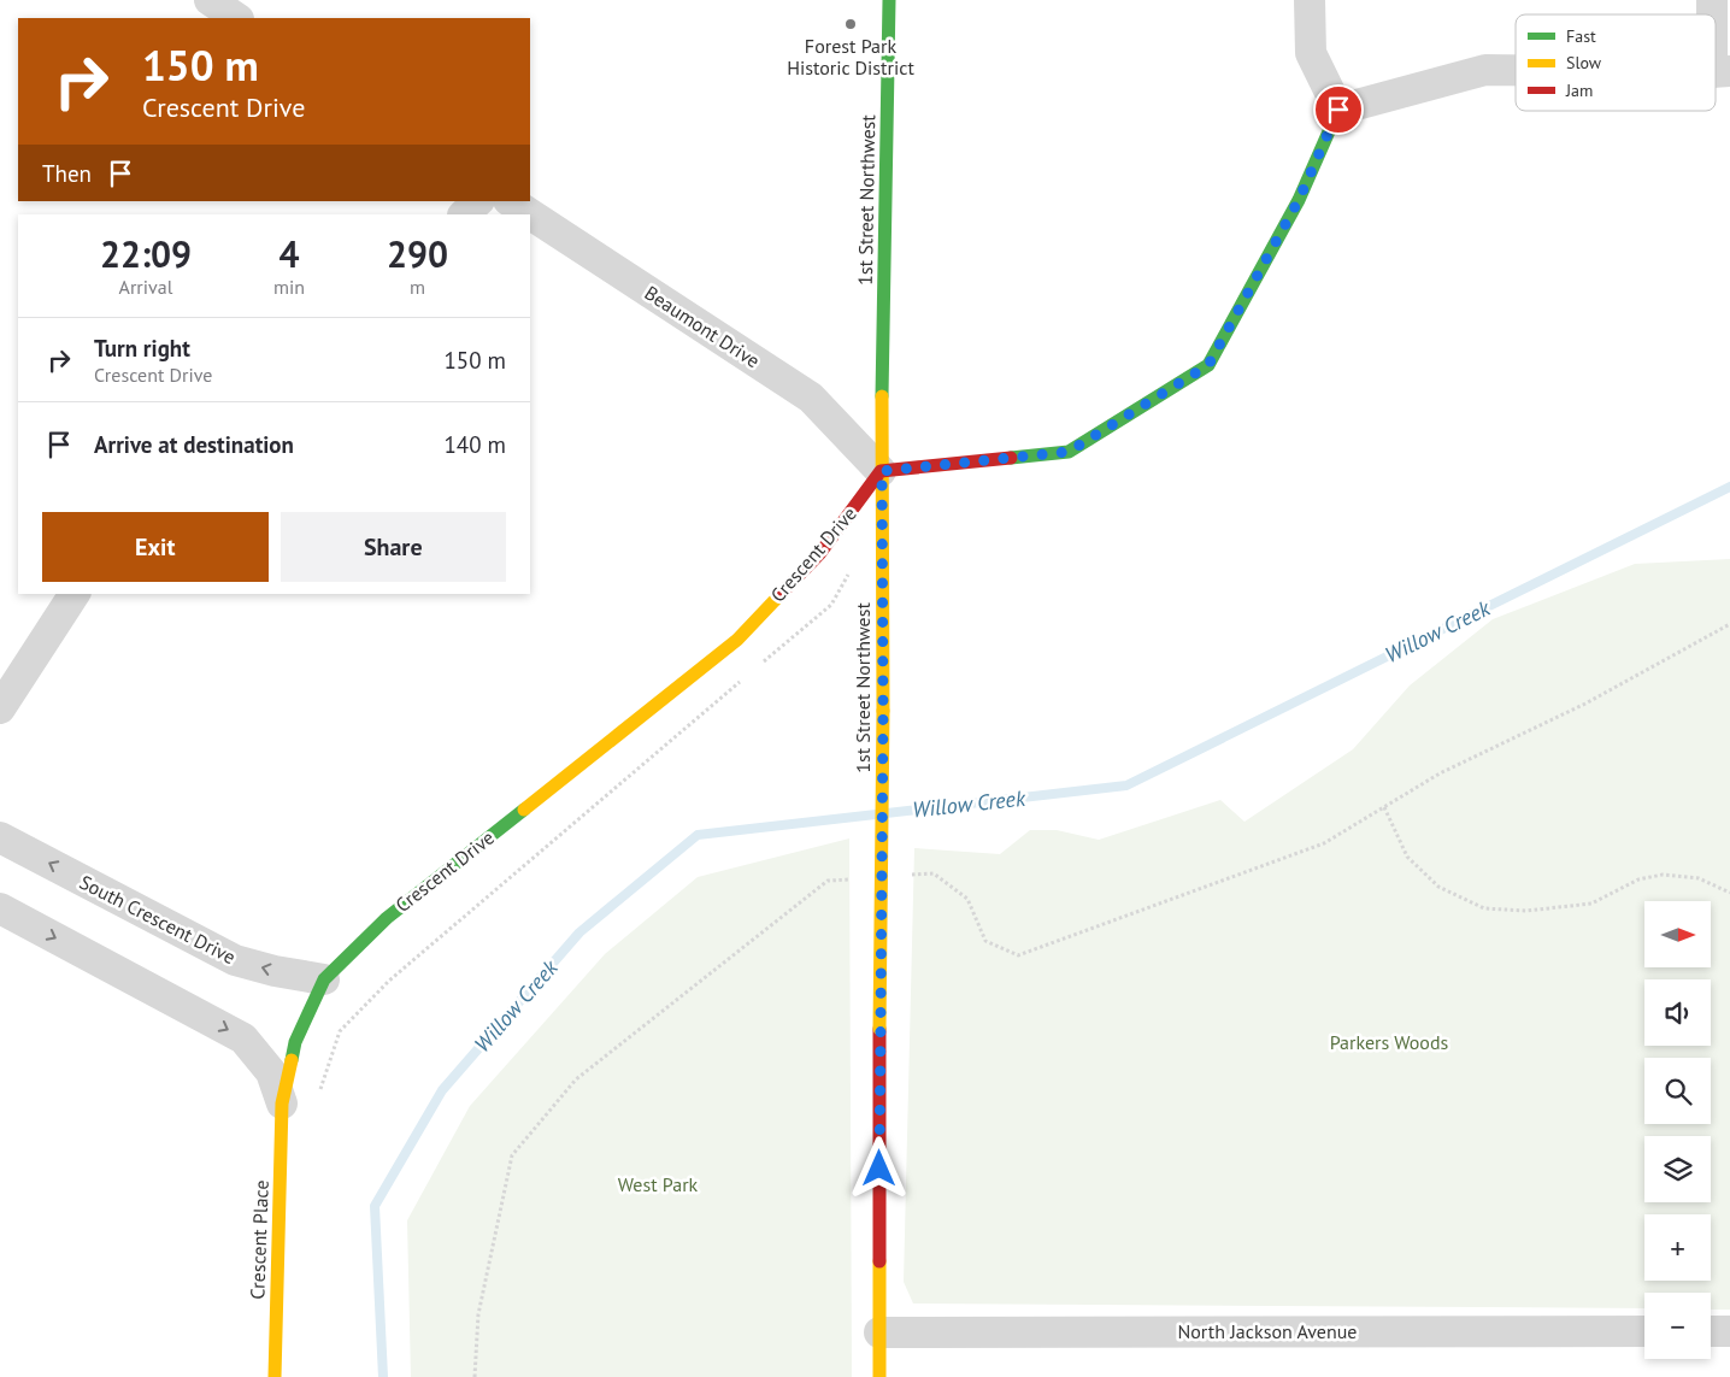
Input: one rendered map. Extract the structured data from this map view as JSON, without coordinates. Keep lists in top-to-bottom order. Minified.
{"streets":{"street":["1st Street Northwest","Beaumont Drive","Crescent Drive","South Crescent Drive","Crescent Place","North Jackson Avenue"]},"crossings":[["1st Street Northwest","Beaumont Drive"],["1st Street Northwest","Crescent Drive"],["1st Street Northwest","North Jackson Avenue"],["Beaumont Drive","Crescent Drive"],["Crescent Drive","South Crescent Drive"],["Crescent Drive","Crescent Place"]],"water":["Willow Creek"],"parks":["Parkers Woods","West Park"],"places":["Forest Park Historic District"],"legend":["Fast","Slow","Jam"],"north":"right","page":{"turn":["150 m","Crescent Drive"],"then":"Then","eta":["22:09","Arrival","4","min","290","m"],"list":[{"name":"Turn right","note":"Crescent Drive","value":"150 m"},{"name":"Arrive at destination","value":"140 m"}],"buttons":["Exit","Share"],"map_buttons":["+","−"]}}
